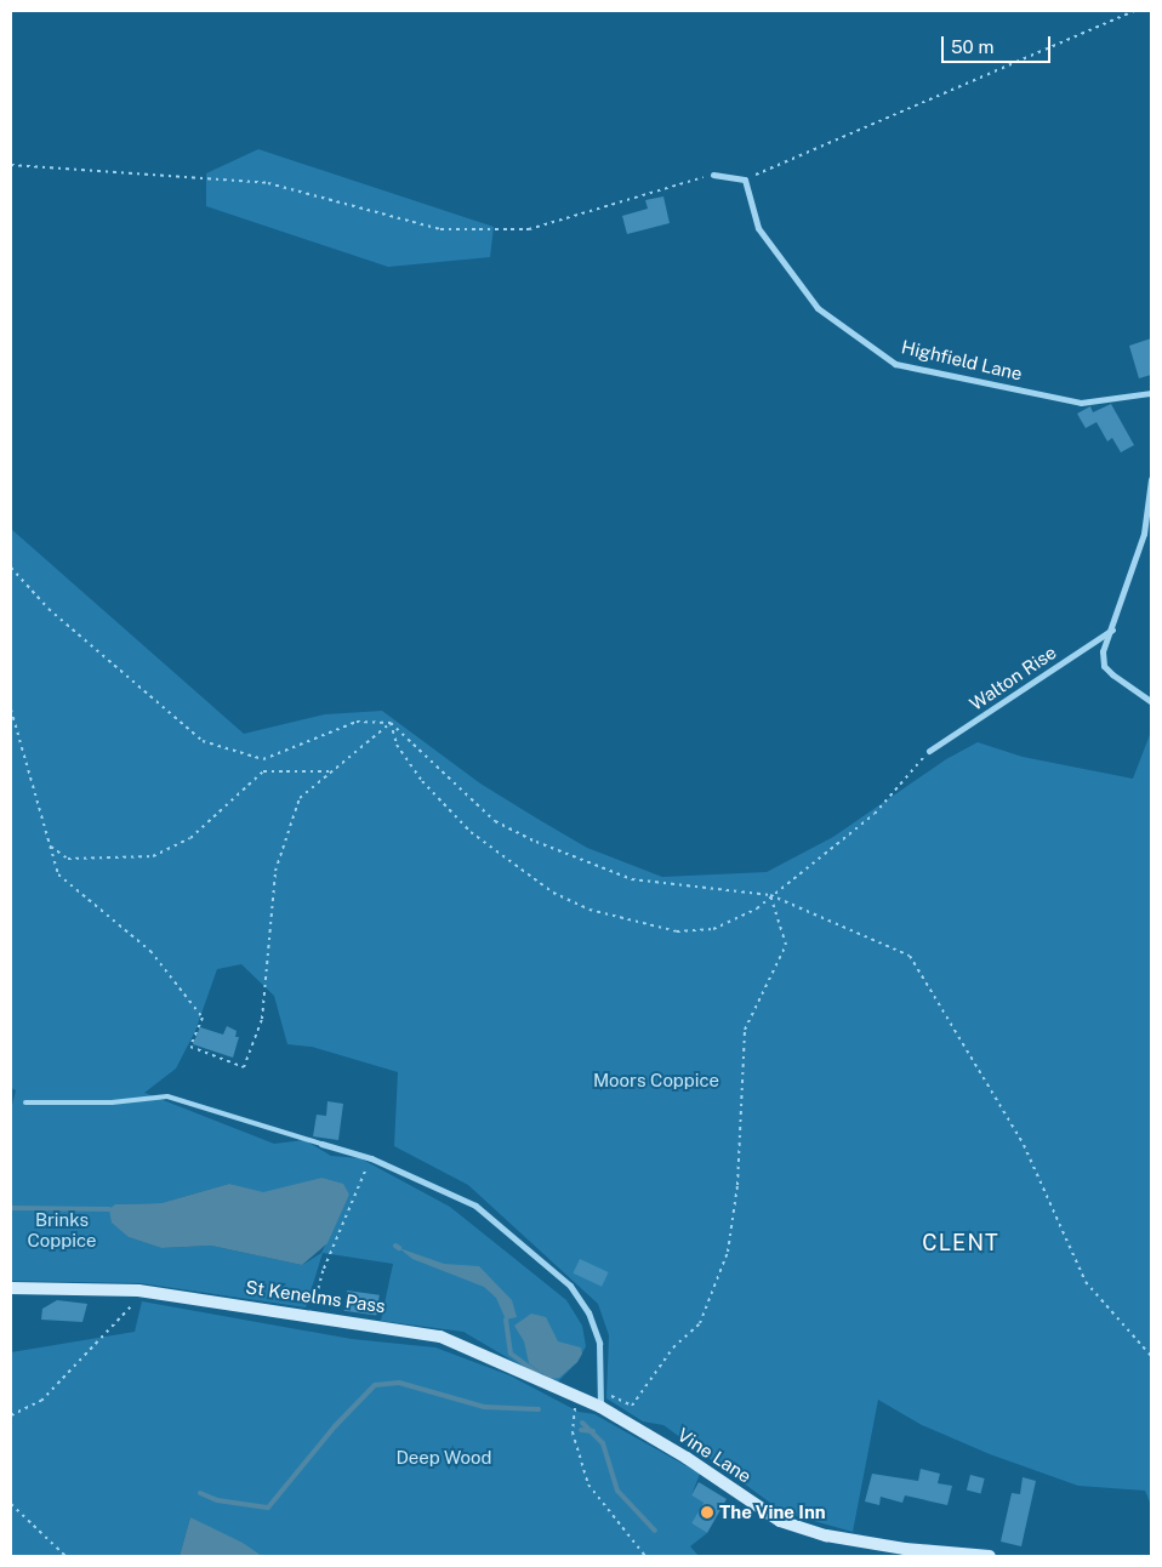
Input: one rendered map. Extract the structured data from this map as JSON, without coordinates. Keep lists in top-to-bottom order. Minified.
{"streets":{"street":["Highfield Lane","Walton Rise","St Kenelms Pass","Vine Lane"]},"crossings":[["St Kenelms Pass","Vine Lane"]],"districts":["CLENT"],"parks":["Moors Coppice","Brinks Coppice","Deep Wood"],"places":["The Vine Inn"],"scale_bar":"50 m"}
